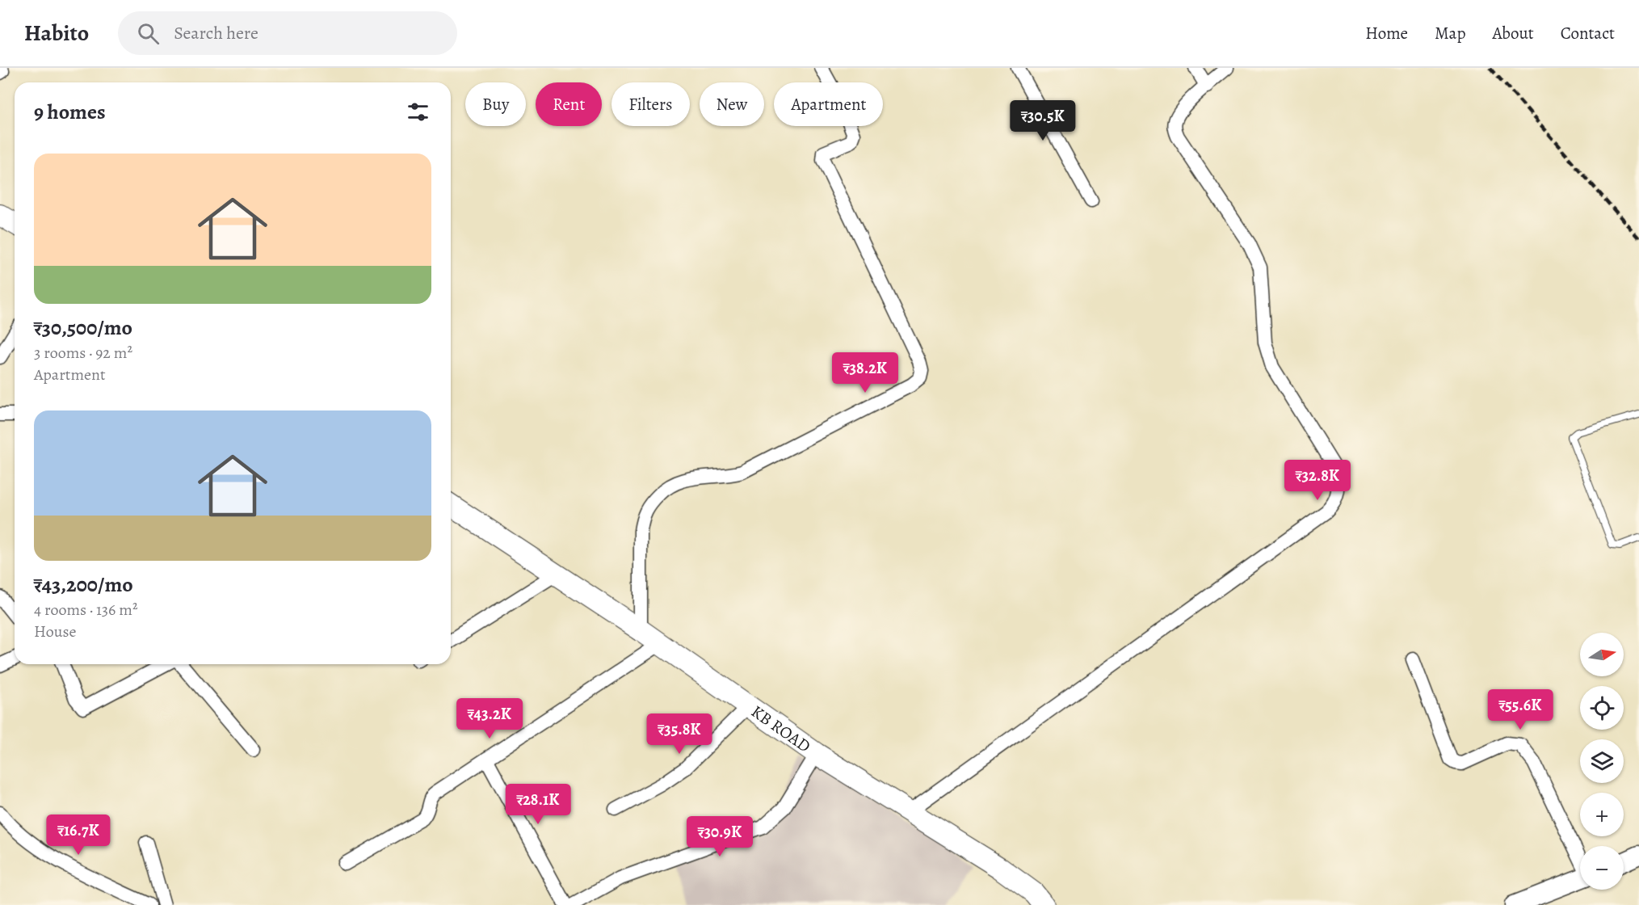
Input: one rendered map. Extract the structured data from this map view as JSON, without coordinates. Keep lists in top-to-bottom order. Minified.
{"streets":{"main road":["KB ROAD"]},"north":"right","page":{"header":"Habito","search":"Search here","nav":["Home","Map","About","Contact"],"chip":["Buy","Rent","Filters","New","Apartment"],"heading":"9 homes","price":["₹30.5K","₹38.2K","₹32.8K","₹55.6K","₹43.2K","₹35.8K","₹28.1K","₹16.7K","₹30.9K"],"list":[{"name":"₹30,500/mo","note":"3 rooms · 92 m² · Apartment"},{"name":"₹43,200/mo","note":"4 rooms · 136 m² · House"}],"map_buttons":["+","−"]}}
